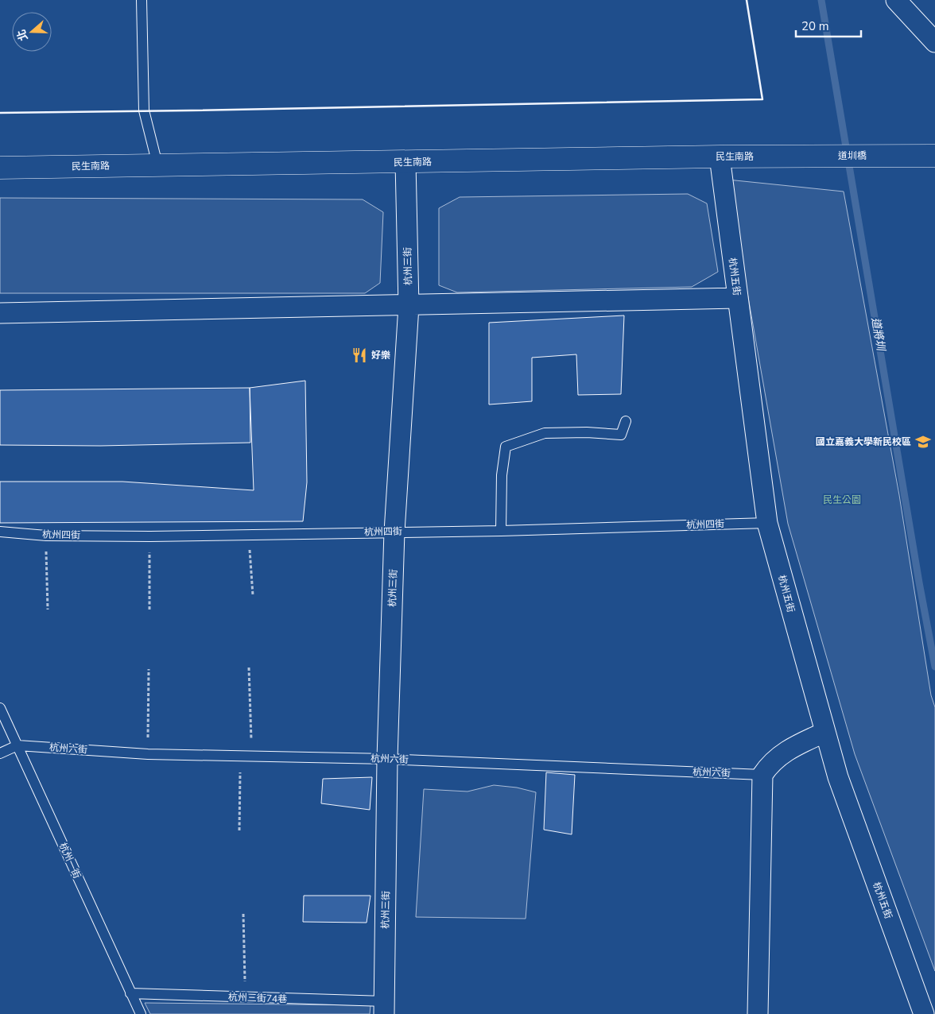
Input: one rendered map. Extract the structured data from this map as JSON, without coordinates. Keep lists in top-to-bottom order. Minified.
{"streets":{"main road":["道圳橋","民生南路"],"street":["杭州三街","杭州五街"],"lane":["杭州四街","杭州六街","杭州一街","杭州三街74巷"]},"crossings":[["道圳橋","民生南路"],["民生南路","杭州三街"],["民生南路","杭州五街"],["杭州三街","杭州四街"],["杭州三街","杭州六街"],["杭州三街","杭州三街74巷"],["杭州五街","杭州四街"],["杭州六街","杭州一街"],["杭州一街","杭州三街74巷"]],"water":["道將圳"],"parks":["民生公園"],"places":{"restaurant":["好樂"],"school or university":["國立嘉義大學新民校區"]},"scale_bar":"20 m","north":"left"}
